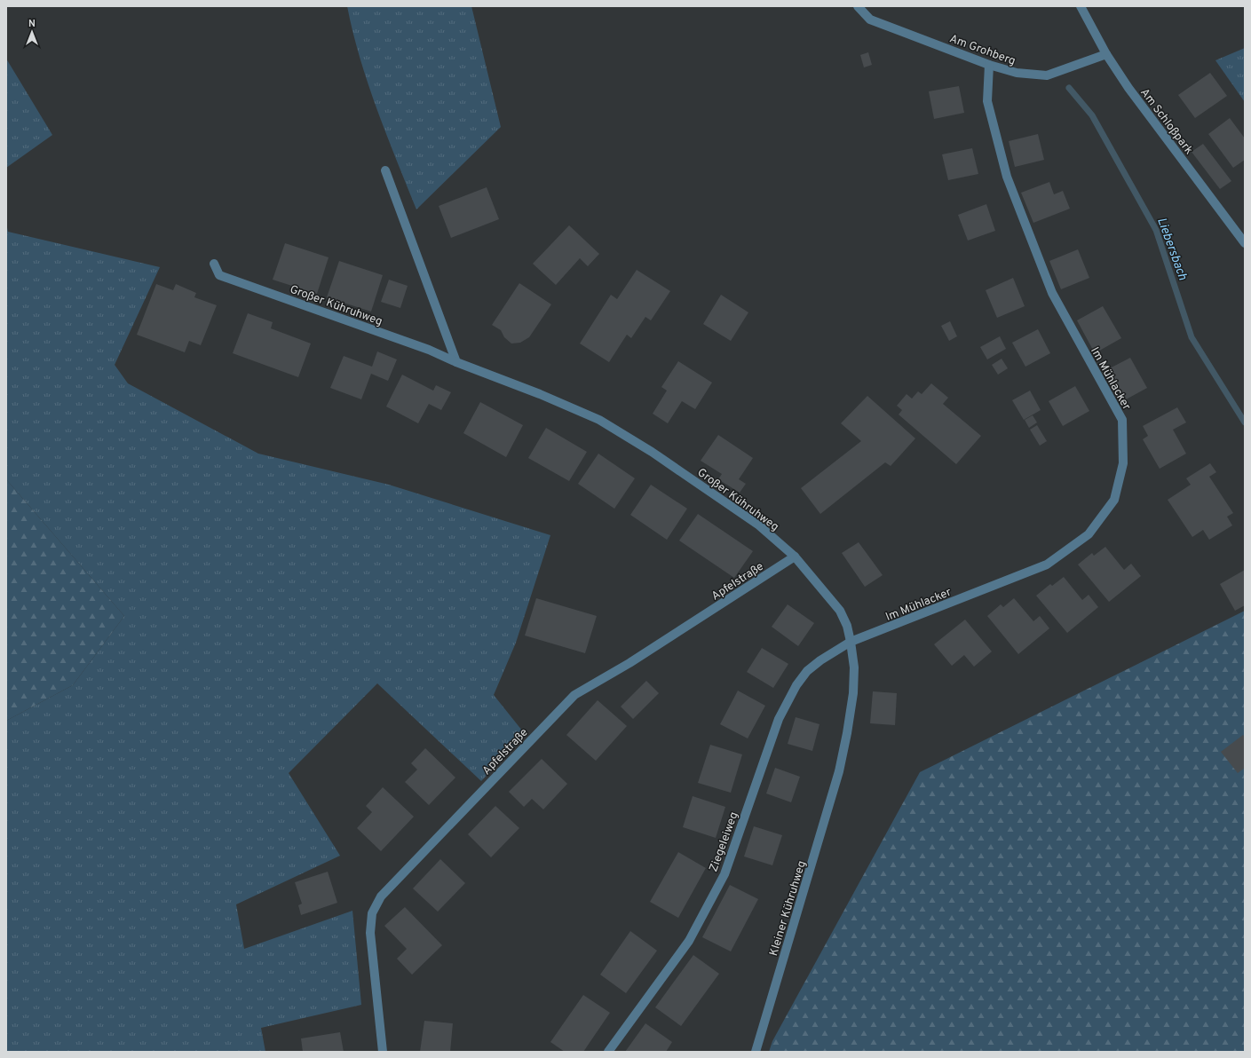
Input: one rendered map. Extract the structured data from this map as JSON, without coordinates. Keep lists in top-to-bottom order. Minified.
{"streets":{"street":["Am Grohberg","Am Schloßpark","Großer Kühruhweg","Im Mühlacker","Apfelstraße","Ziegeleiweg","Kleiner Kühruhweg"]},"crossings":[["Am Grohberg","Am Schloßpark"],["Am Grohberg","Im Mühlacker"],["Großer Kühruhweg","Im Mühlacker"],["Großer Kühruhweg","Apfelstraße"],["Großer Kühruhweg","Ziegeleiweg"],["Großer Kühruhweg","Kleiner Kühruhweg"],["Im Mühlacker","Ziegeleiweg"]],"water":["Liebersbach"],"north":"top"}
